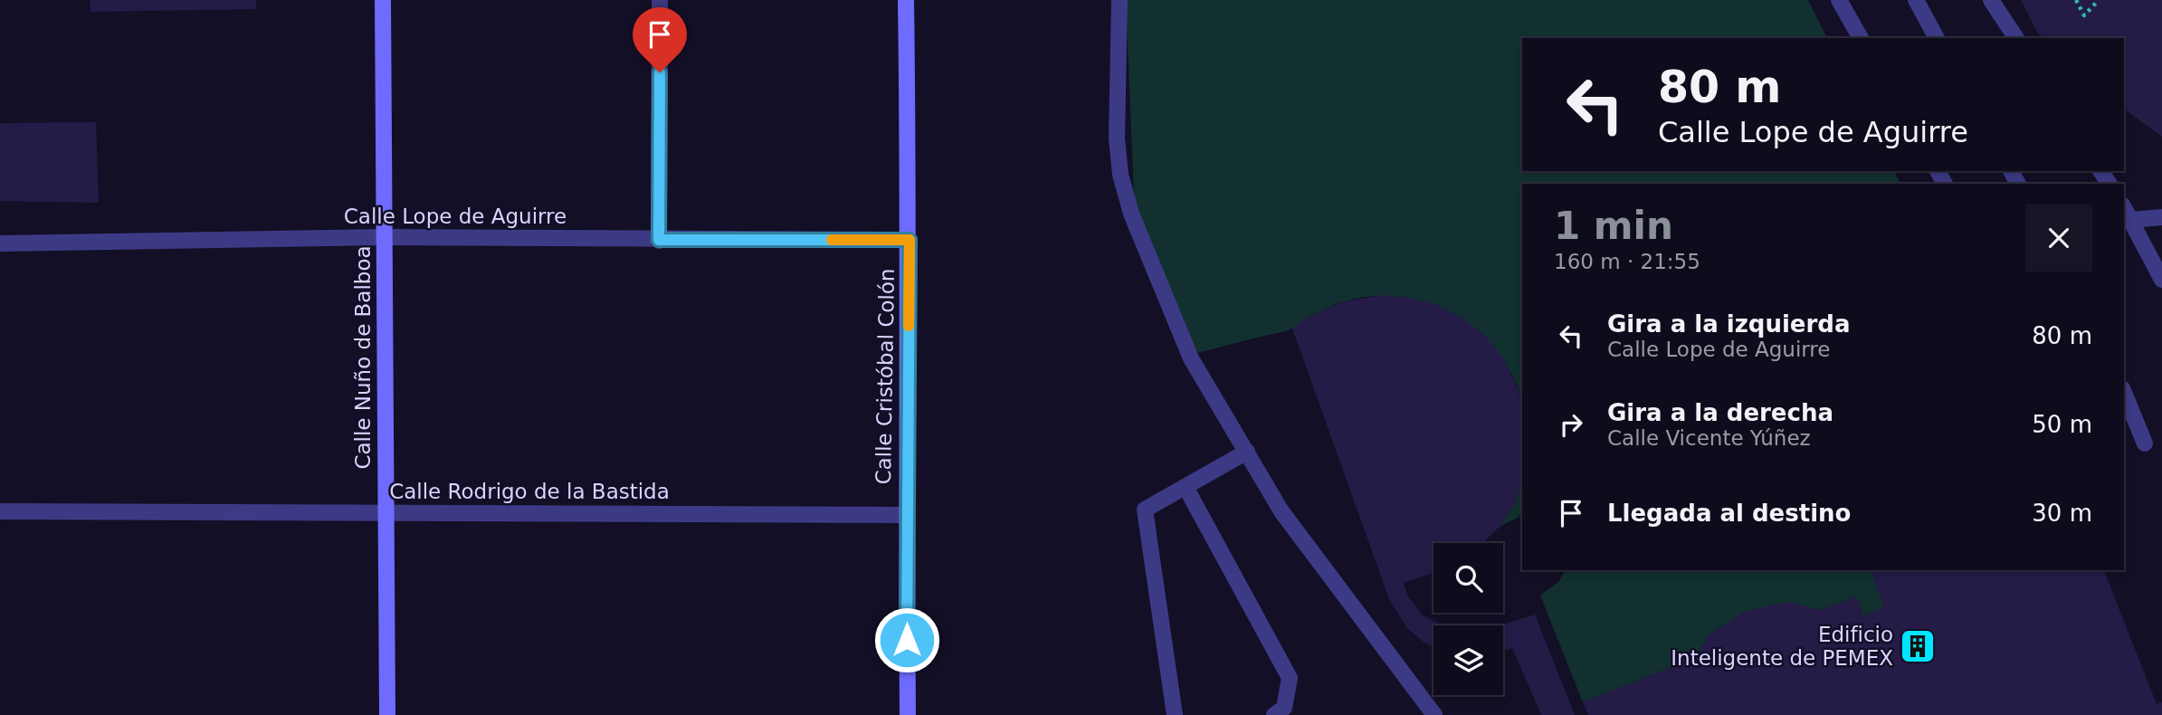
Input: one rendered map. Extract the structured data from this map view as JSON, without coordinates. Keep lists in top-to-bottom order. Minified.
{"streets":{"main road":["Calle Nuño de Balboa","Calle Cristóbal Colón"],"street":["Calle Lope de Aguirre","Calle Rodrigo de la Bastida"]},"crossings":[["Calle Lope de Aguirre","Calle Nuño de Balboa"],["Calle Lope de Aguirre","Calle Cristóbal Colón"],["Calle Nuño de Balboa","Calle Rodrigo de la Bastida"],["Calle Cristóbal Colón","Calle Rodrigo de la Bastida"]],"places":{"building":["Edificio Inteligente de PEMEX"]},"page":{"turn":["80 m","Calle Lope de Aguirre"],"heading":["1 min","160 m · 21:55"],"list":[{"name":"Gira a la izquierda","note":"Calle Lope de Aguirre","value":"80 m"},{"name":"Gira a la derecha","note":"Calle Vicente Yúñez","value":"50 m"},{"name":"Llegada al destino","value":"30 m"}]}}
